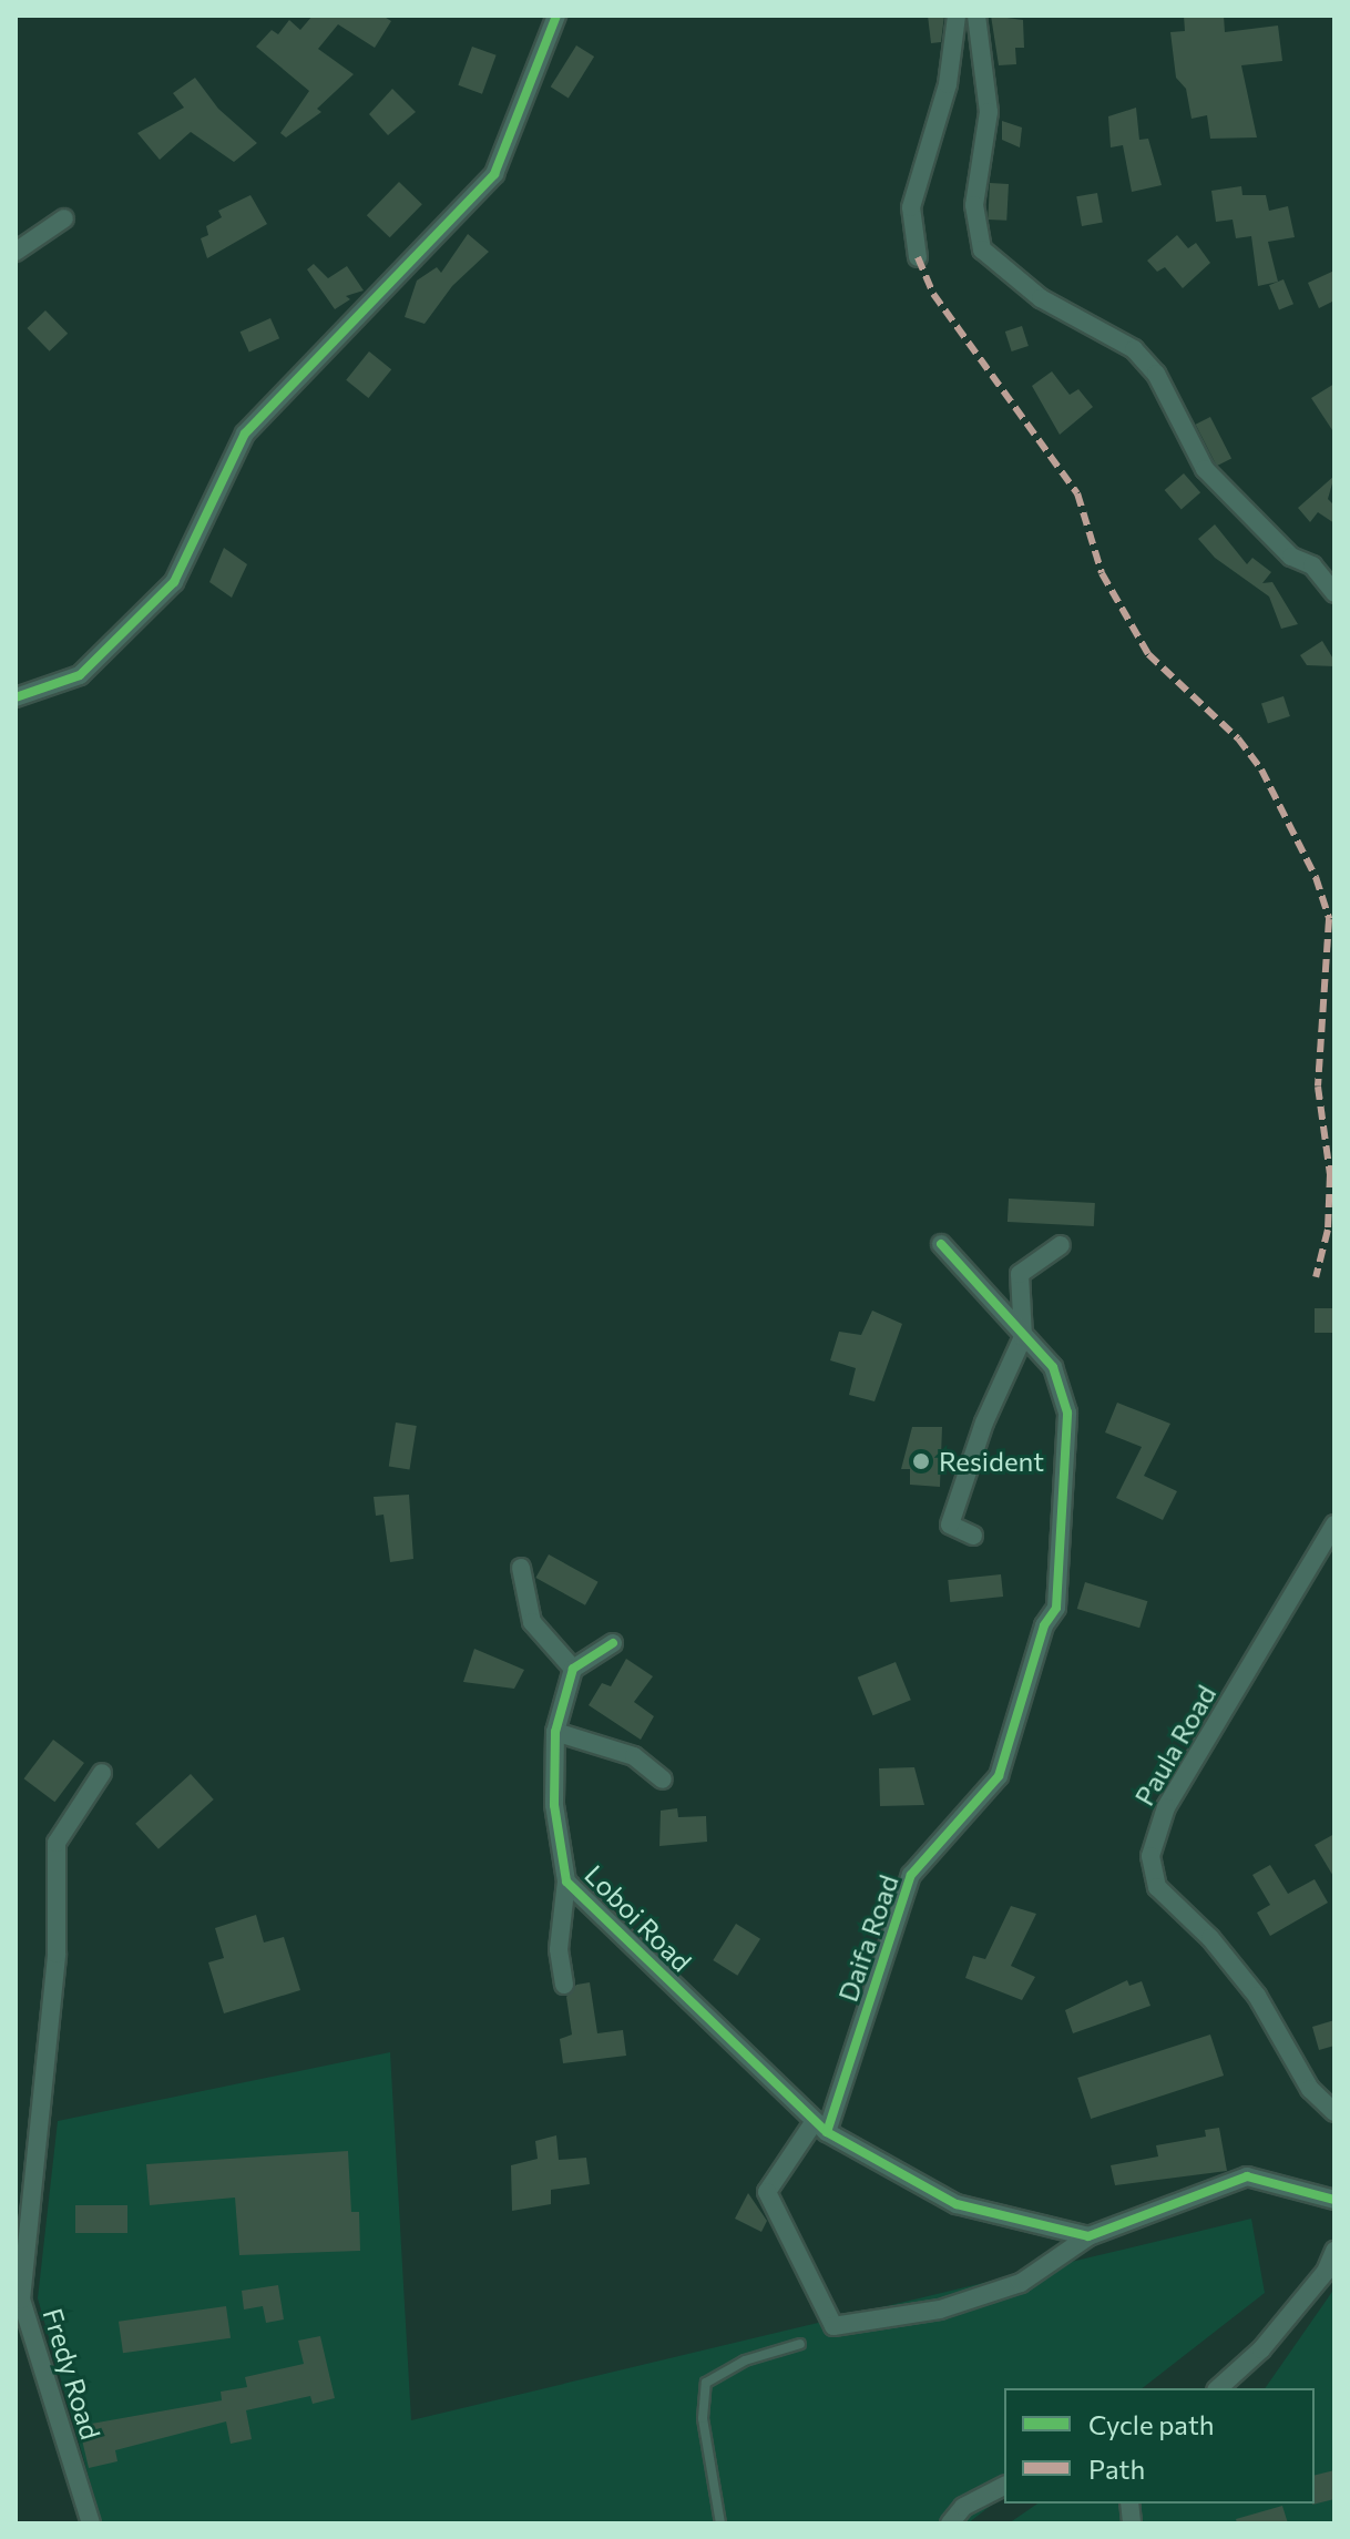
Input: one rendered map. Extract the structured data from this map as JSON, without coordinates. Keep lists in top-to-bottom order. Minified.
{"streets":{"street":["Paula Road","Loboi Road","Daifa Road","Fredy Road"]},"crossings":[["Loboi Road","Daifa Road"]],"places":["Resident"],"legend":["Cycle path","Path"]}
